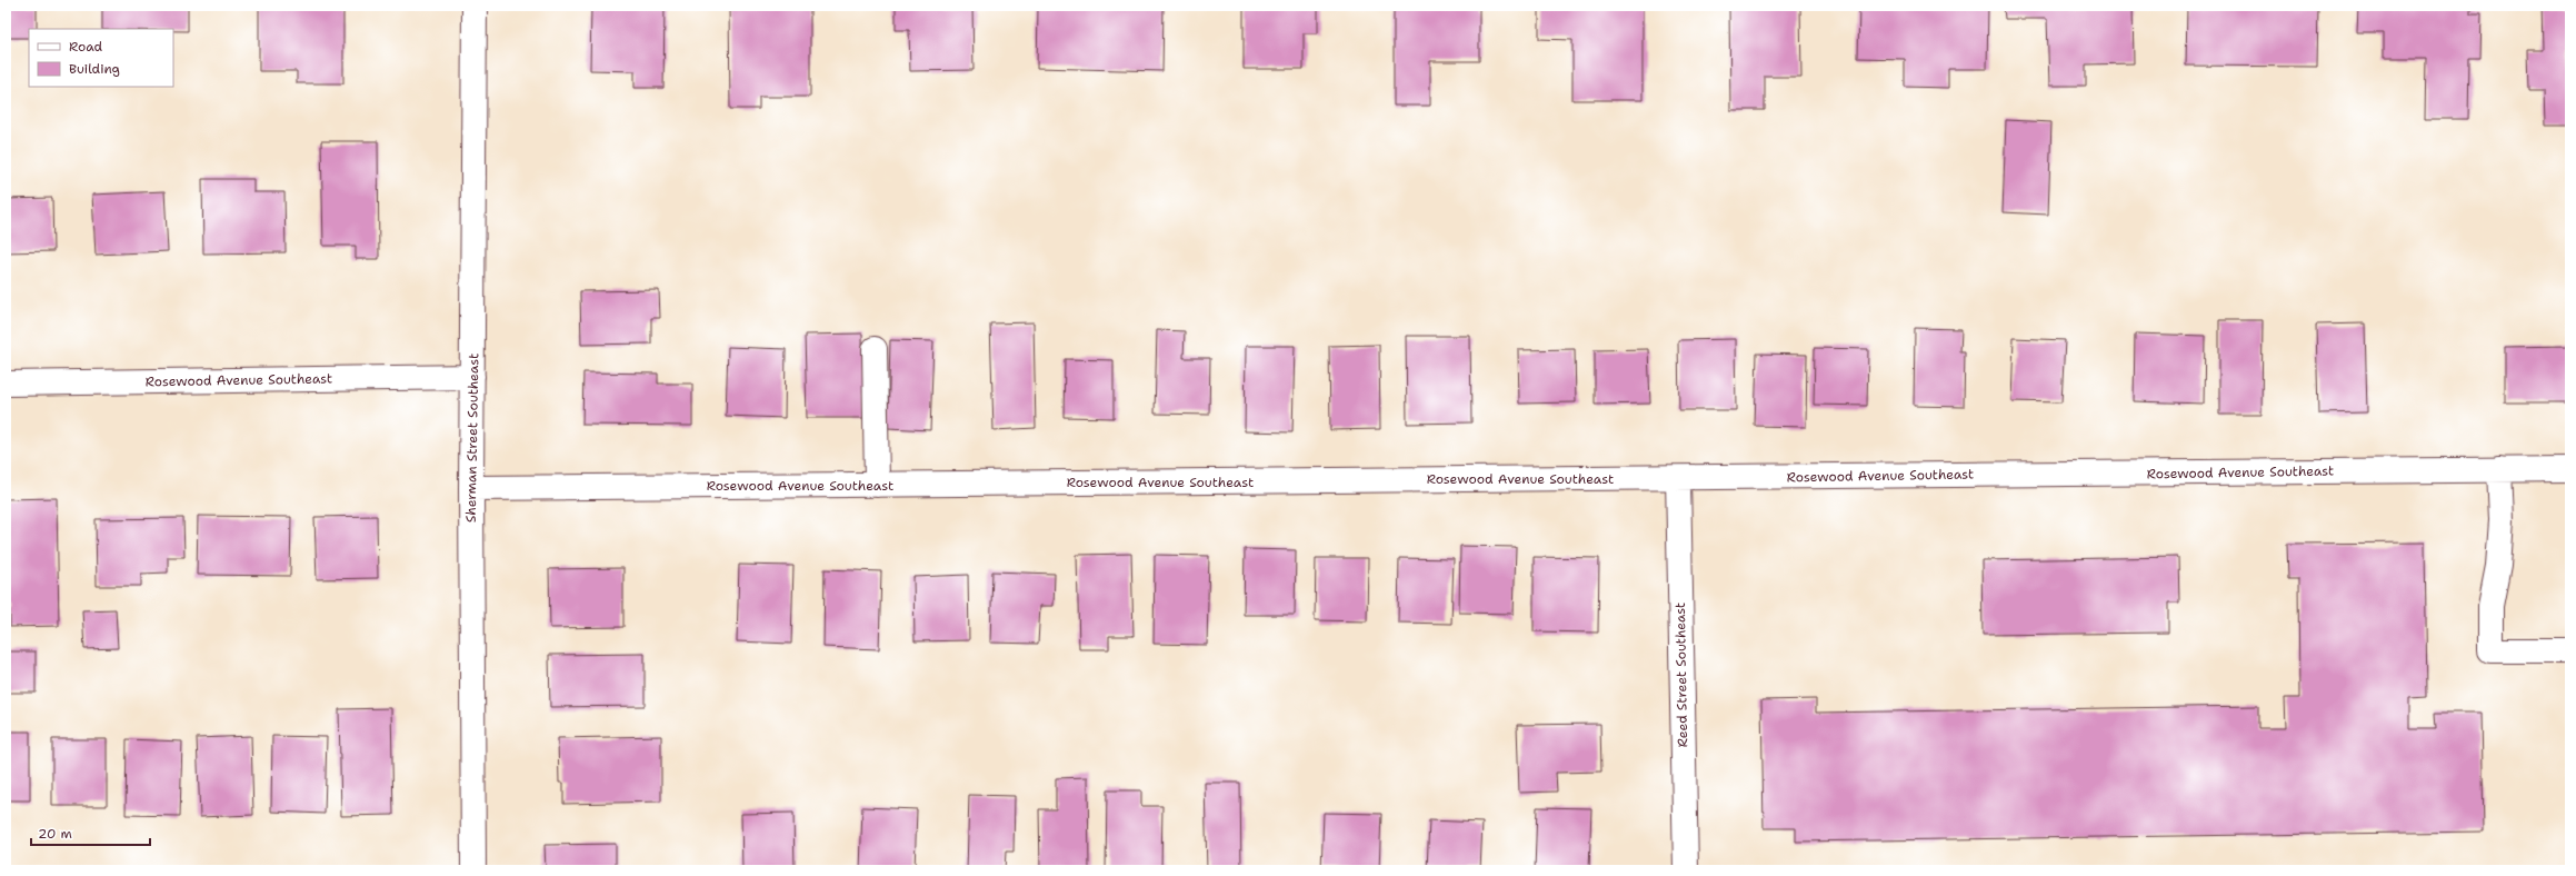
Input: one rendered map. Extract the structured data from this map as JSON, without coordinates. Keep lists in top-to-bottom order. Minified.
{"streets":{"street":["Rosewood Avenue Southeast","Sherman Street Southeast","Reed Street Southeast"]},"crossings":[["Rosewood Avenue Southeast","Sherman Street Southeast"],["Rosewood Avenue Southeast","Reed Street Southeast"]],"legend":["Road","Building"],"scale_bar":"20 m"}
